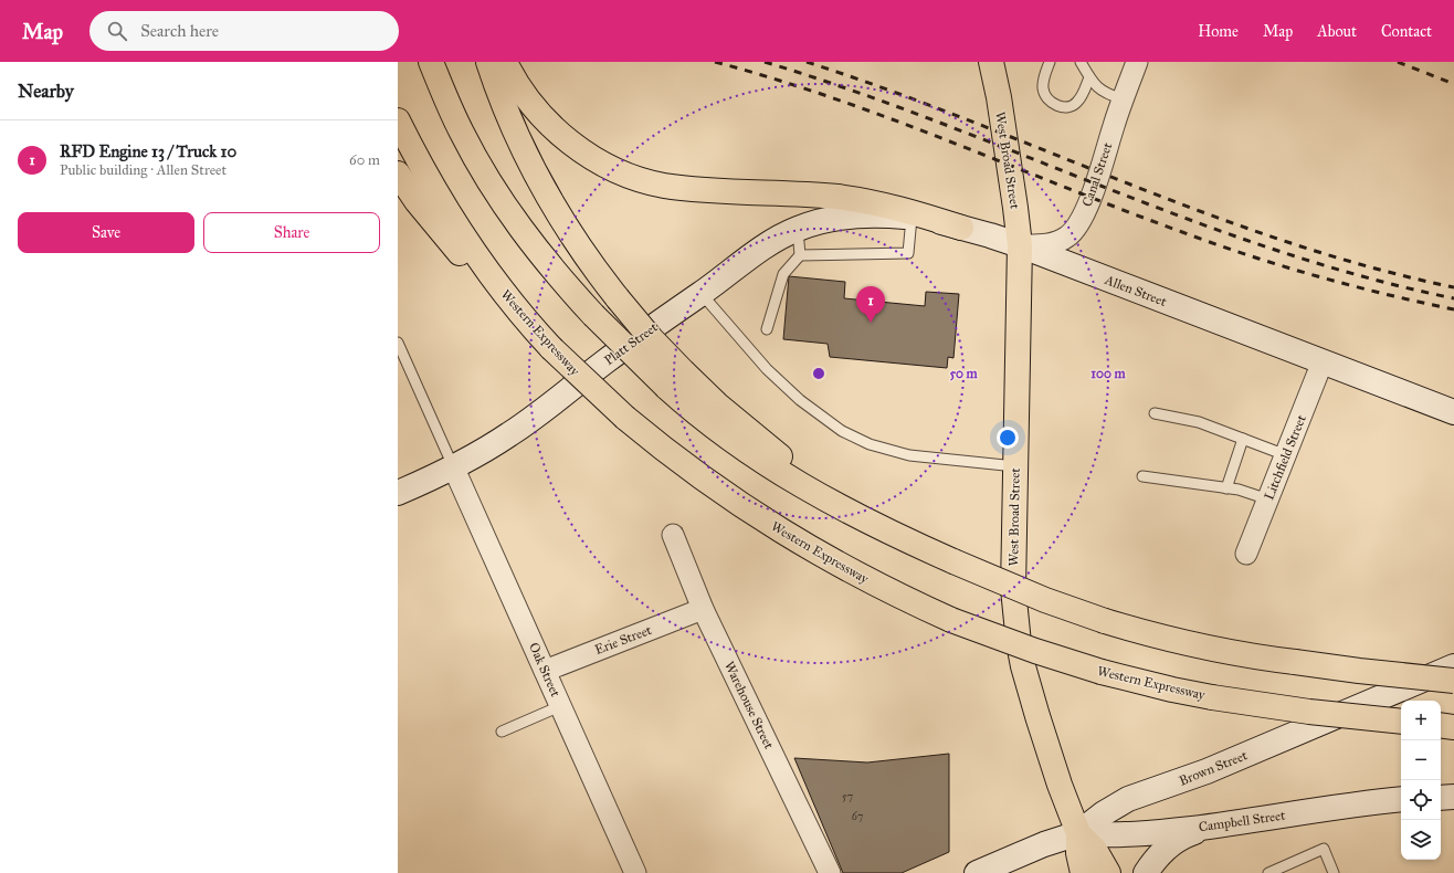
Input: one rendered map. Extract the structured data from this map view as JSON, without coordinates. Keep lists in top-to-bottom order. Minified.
{"streets":{"main road":["West Broad Street","Allen Street","Western Expressway","Platt Street","Brown Street","Campbell Street"],"street":["Canal Street","Litchfield Street","Erie Street","Oak Street","Warehouse Street"]},"crossings":[["West Broad Street","Canal Street"],["West Broad Street","Allen Street"],["West Broad Street","Brown Street"],["West Broad Street","Campbell Street"],["Canal Street","Allen Street"],["Allen Street","Platt Street"],["Allen Street","Litchfield Street"],["Platt Street","Oak Street"],["Erie Street","Oak Street"],["Erie Street","Warehouse Street"],["Brown Street","Campbell Street"]],"house_numbers":["57","67"],"page":{"header":"Map","search":"Search here","nav":["Home","Map","About","Contact"],"heading":"Nearby","list":[{"mark":"1","name":"RFD Engine 13 / Truck 10","note":"Public building · Allen Street","value":"60 m"}],"buttons":["Save","Share"],"pins":"1","map_buttons":["+","−"]},"rings":["50 m","100 m"]}
